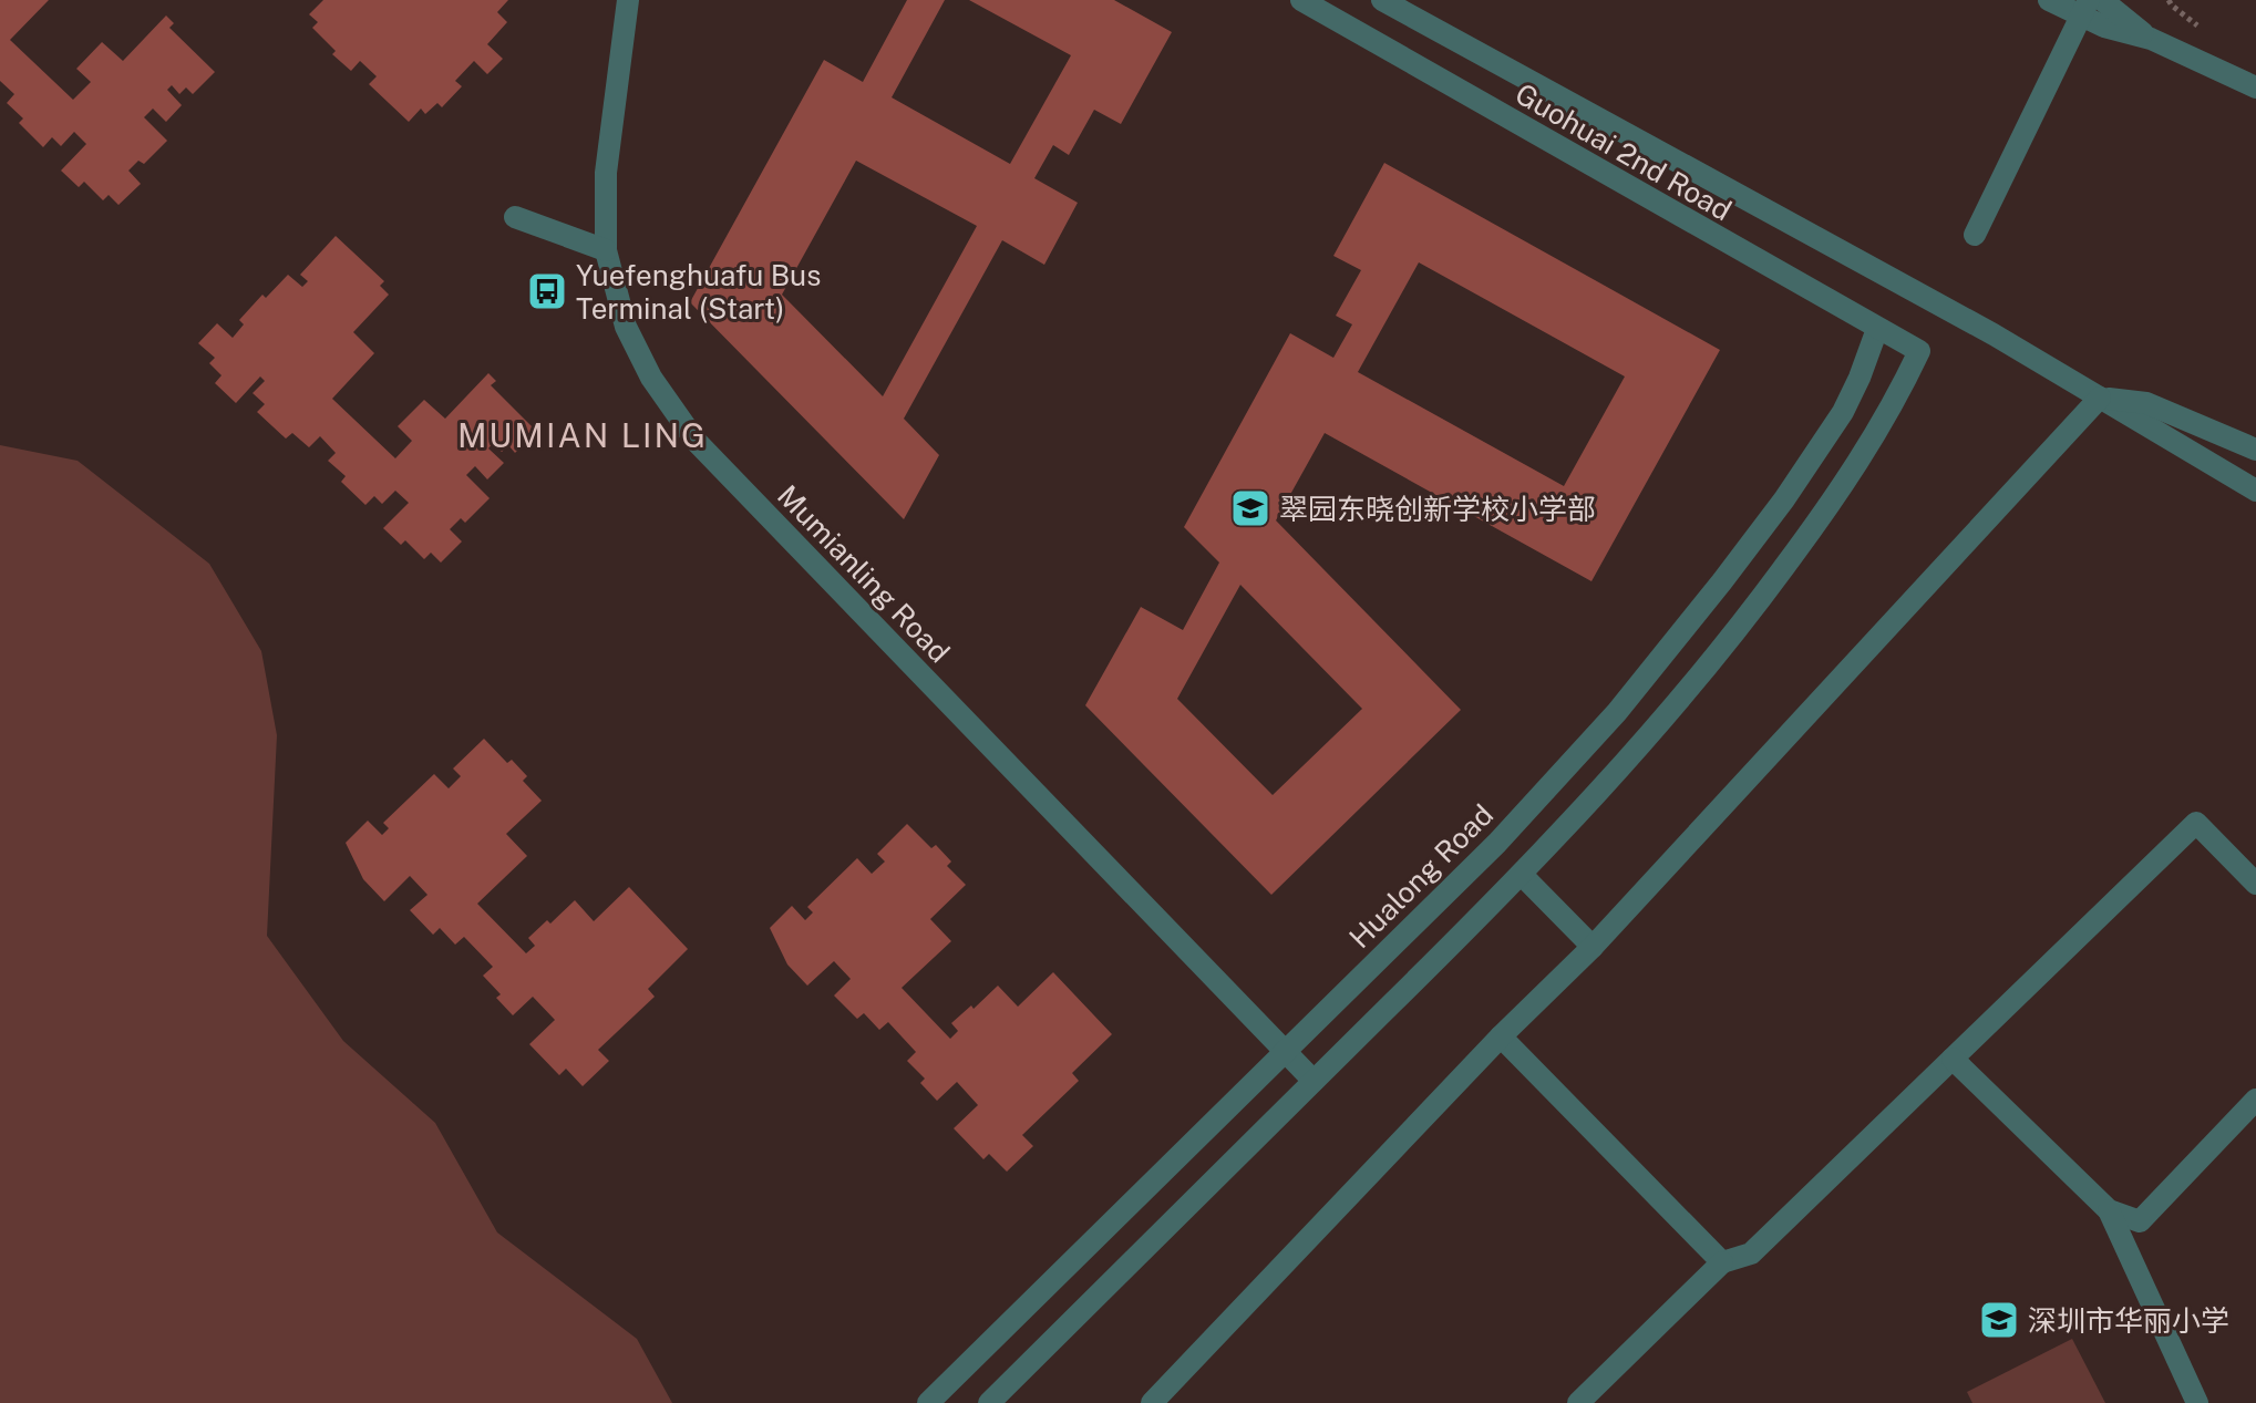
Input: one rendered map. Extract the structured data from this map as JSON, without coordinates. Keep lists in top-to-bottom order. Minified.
{"streets":{"street":["Guohuai 2nd Road","Mumianling Road","Hualong Road"]},"crossings":[["Guohuai 2nd Road","Hualong Road"],["Mumianling Road","Hualong Road"]],"districts":["MUMIAN LING"],"places":{"bus stop":["Yuefenghuafu Bus Terminal (Start)"],"school or university":["翠园东晓创新学校小学部","深圳市华丽小学"]}}
